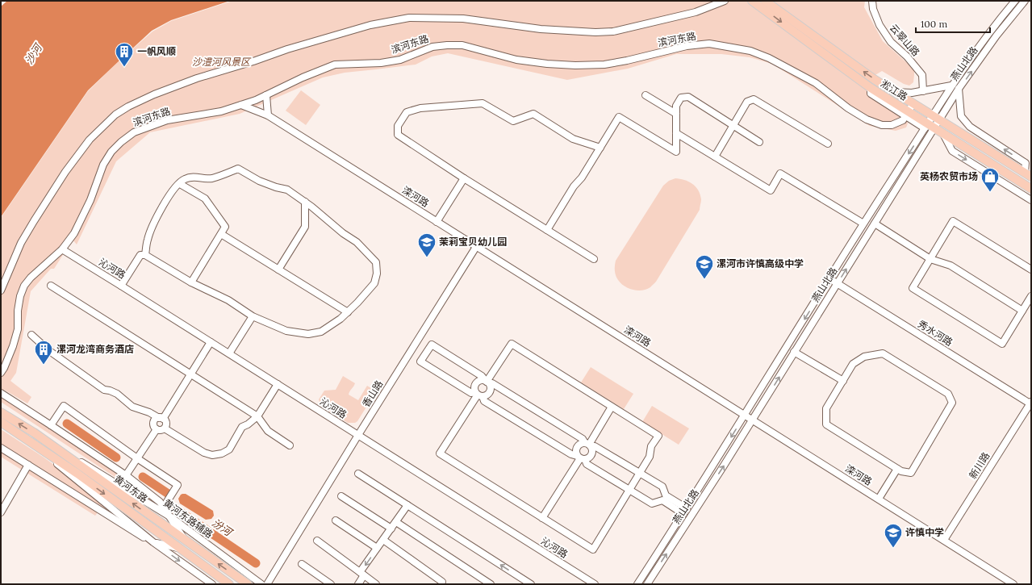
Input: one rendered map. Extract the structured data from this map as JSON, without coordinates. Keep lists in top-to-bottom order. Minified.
{"streets":{"main road":["淞江路","黄河东路"],"street":["滨河东路","云翠山路","燕山北路","滦河路","沁河路","秀水河路","香山路","新川路","黄河东路辅路"]},"crossings":[["滨河东路","淞江路"],["滨河东路","滦河路"],["滨河东路","沁河路"],["燕山北路","淞江路"],["燕山北路","滦河路"],["燕山北路","秀水河路"],["滦河路","香山路"],["滦河路","新川路"],["沁河路","香山路"],["秀水河路","新川路"],["黄河东路","黄河东路辅路"]],"water":["沙河","汾河"],"parks":["沙澧河风景区"],"places":{"building":["一帆风顺","漯河龙湾商务酒店"],"shop":["英杨农贸市场"],"school or university":["茉莉宝贝幼儿园","漯河市许慎高级中学","许慎中学"]},"scale_bar":"100 m"}
